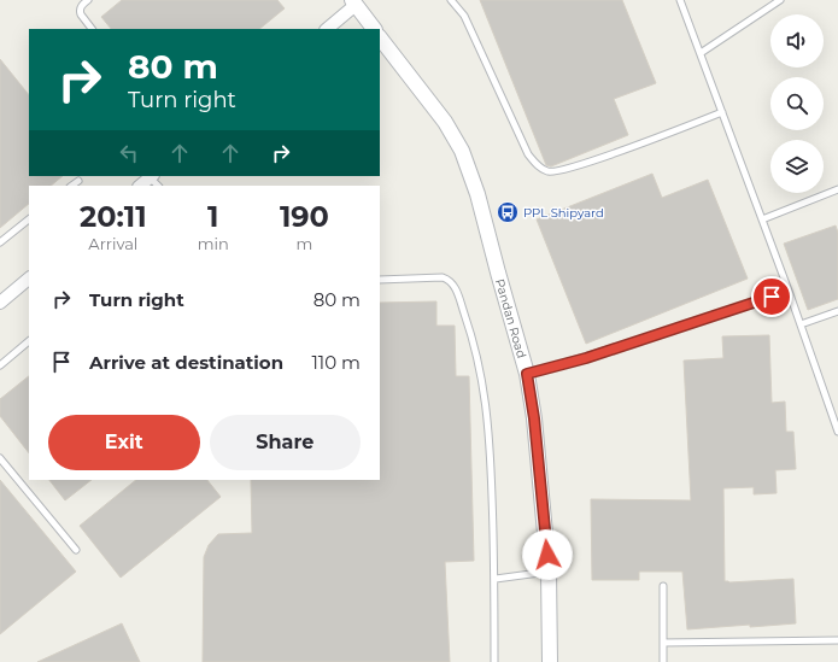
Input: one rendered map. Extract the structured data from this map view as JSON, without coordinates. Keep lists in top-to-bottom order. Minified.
{"streets":{"street":["Pandan Road"]},"places":{"bus stop":["PPL Shipyard"]},"page":{"turn":["80 m","Turn right"],"eta":["20:11","Arrival","1","min","190","m"],"list":[{"name":"Turn right","value":"80 m"},{"name":"Arrive at destination","value":"110 m"}],"buttons":["Exit","Share"]}}
